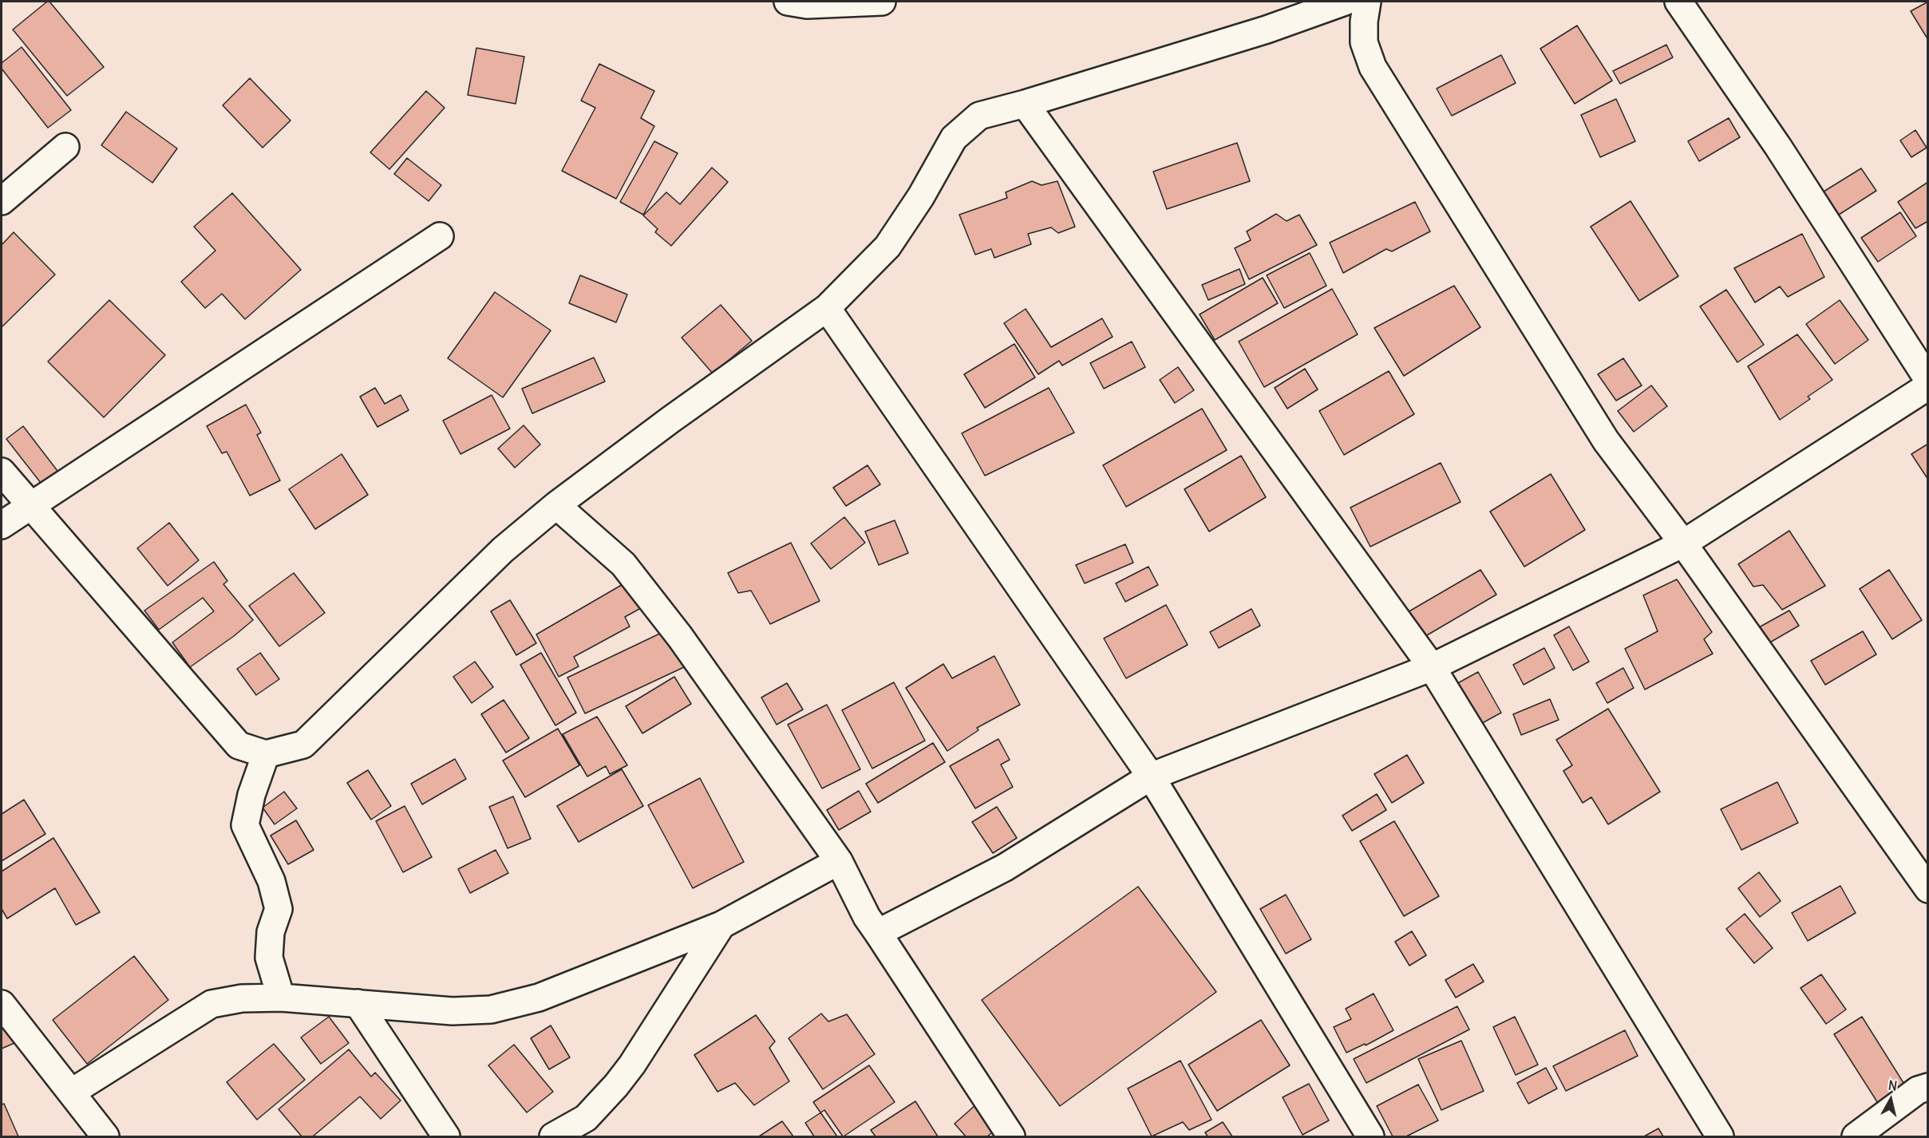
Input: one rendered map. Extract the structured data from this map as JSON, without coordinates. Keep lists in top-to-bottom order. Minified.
{"north":"top"}
